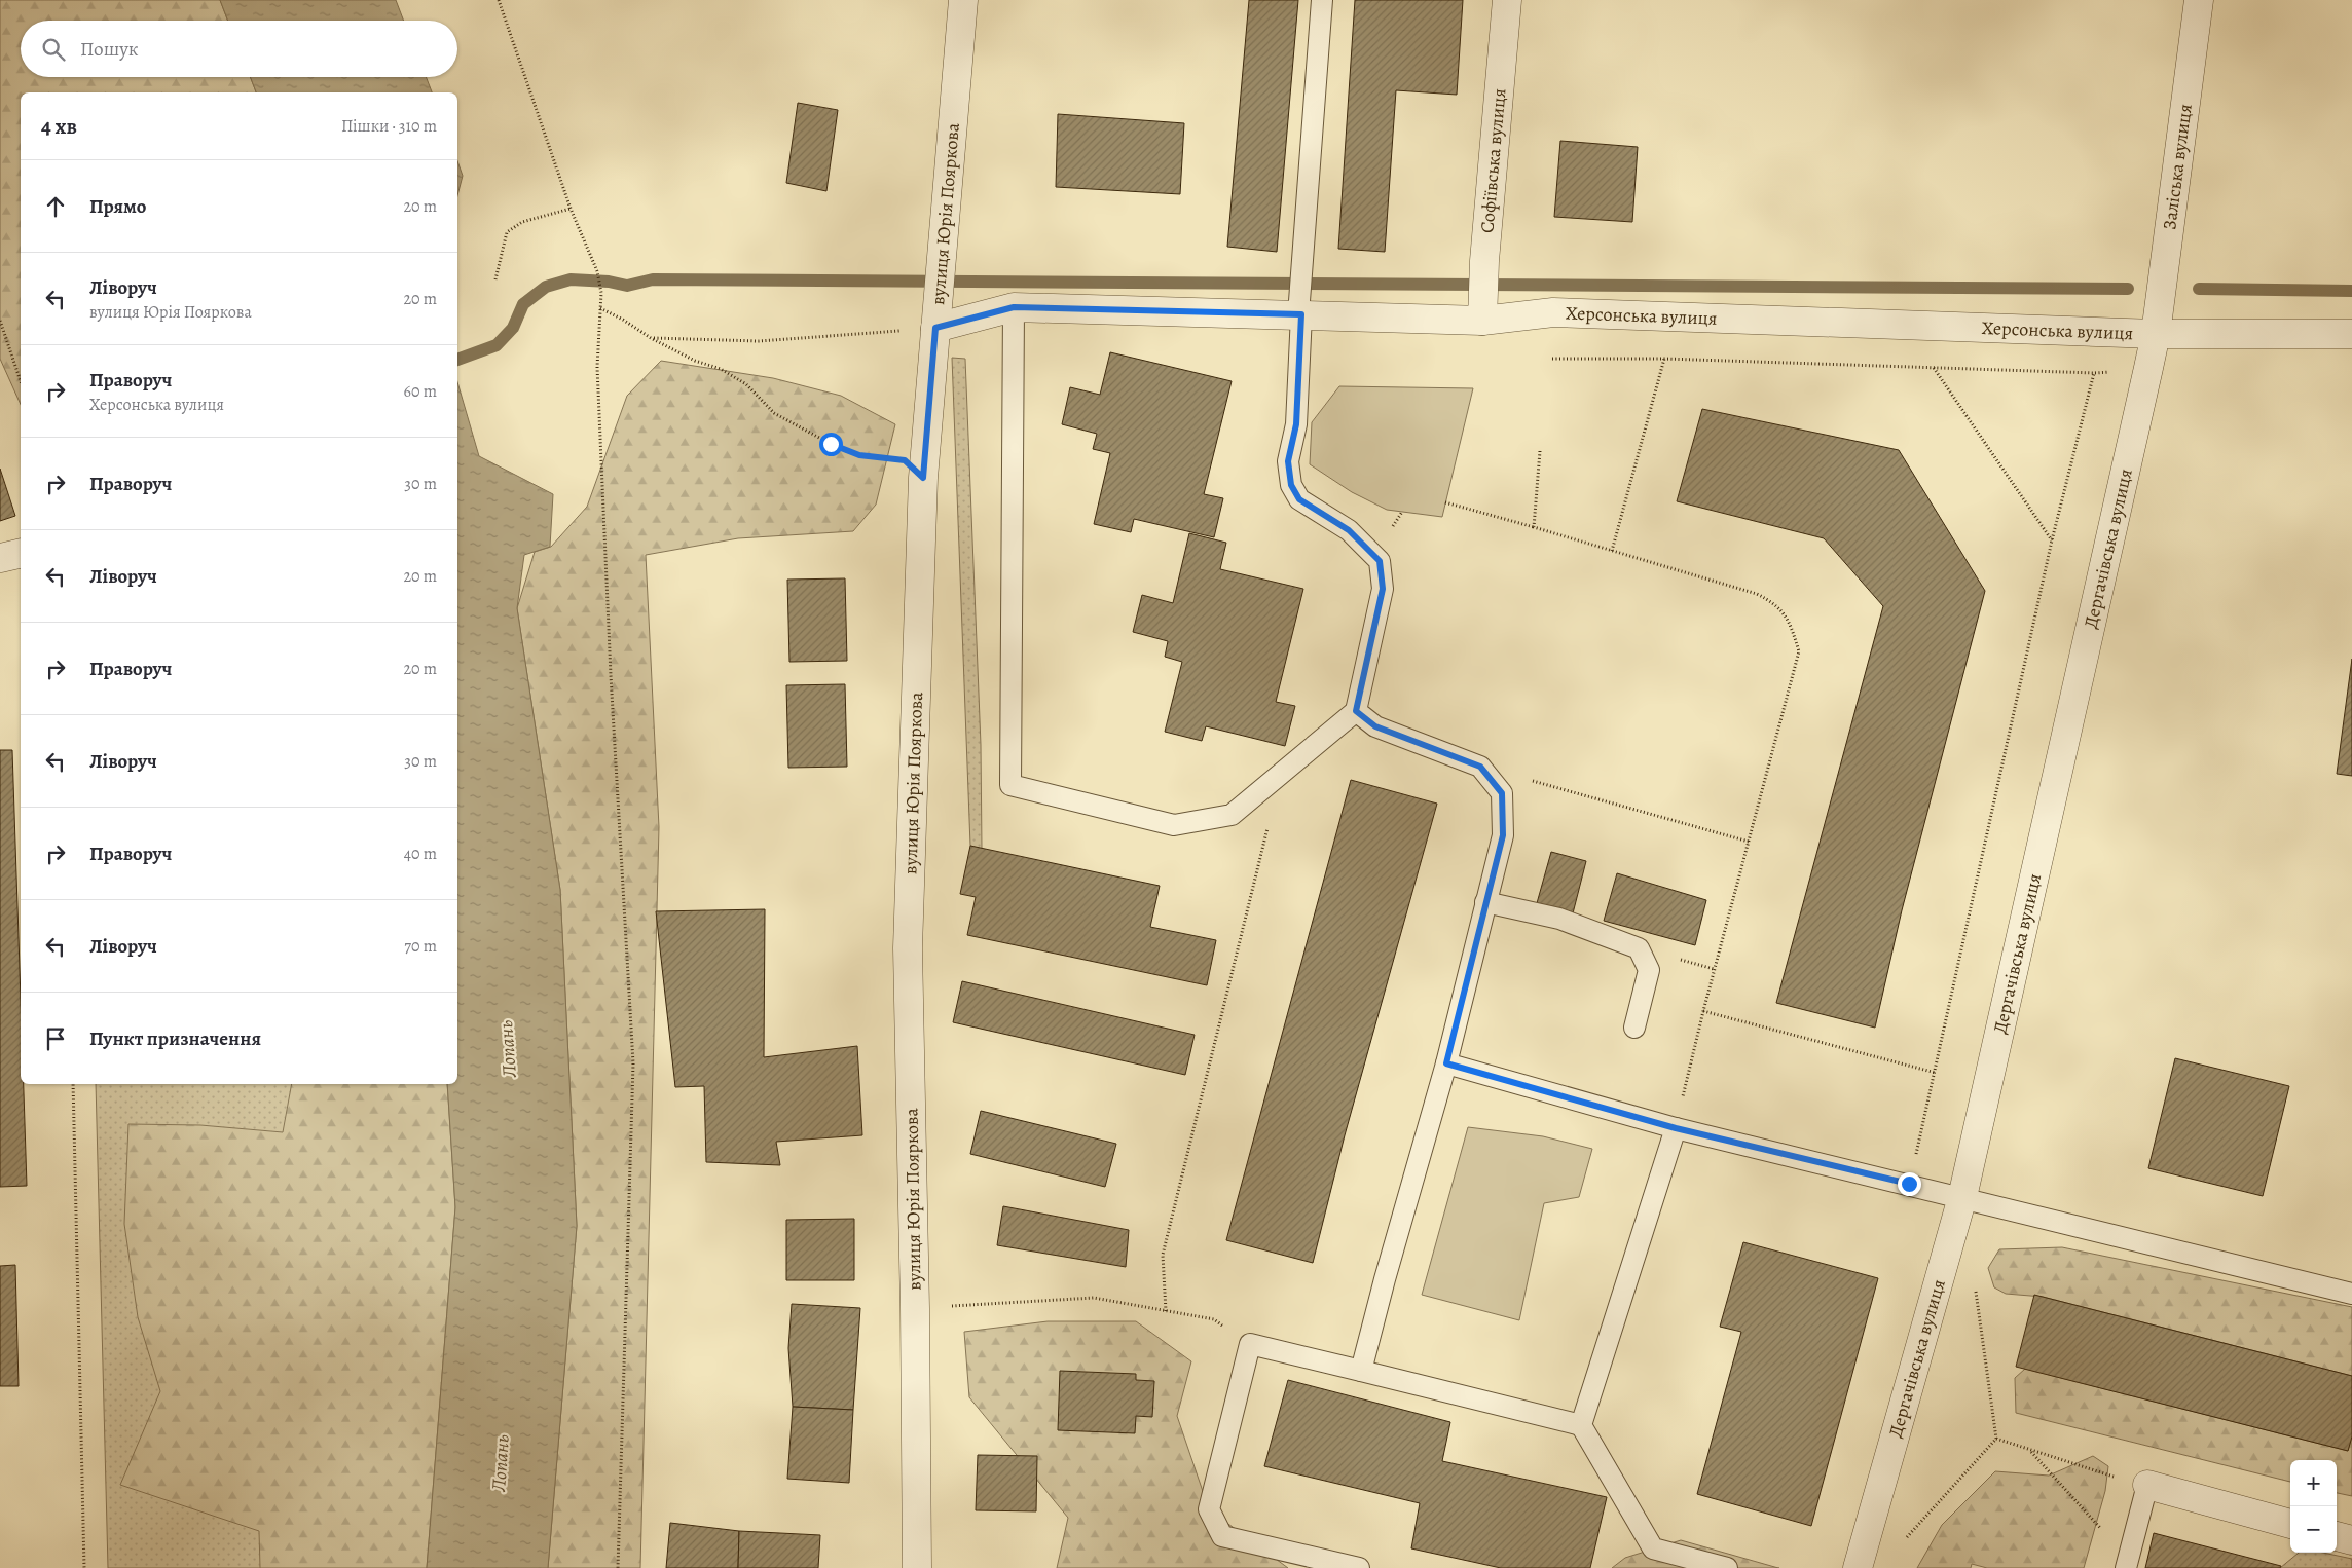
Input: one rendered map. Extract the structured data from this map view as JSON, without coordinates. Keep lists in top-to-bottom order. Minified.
{"streets":{"street":["Софіївська вулиця","Заліська вулиця","вулиця Юрія Пояркова","Херсонська вулиця","Дергачівська вулиця"]},"crossings":[["Софіївська вулиця","Херсонська вулиця"],["Заліська вулиця","Херсонська вулиця"],["Заліська вулиця","Дергачівська вулиця"],["вулиця Юрія Пояркова","Херсонська вулиця"],["Херсонська вулиця","Дергачівська вулиця"]],"water":["Лопань"],"page":{"search":"Пошук","heading":["4 хв","Пішки · 310 m"],"list":[["Прямо","20 m"],["Ліворуч","вулиця Юрія Пояркова","20 m"],["Праворуч","Херсонська вулиця","60 m"],["Праворуч","30 m"],["Ліворуч","20 m"],["Праворуч","20 m"],["Ліворуч","30 m"],["Праворуч","40 m"],["Ліворуч","70 m"],"Пункт призначення"],"map_buttons":["+","−"]}}
